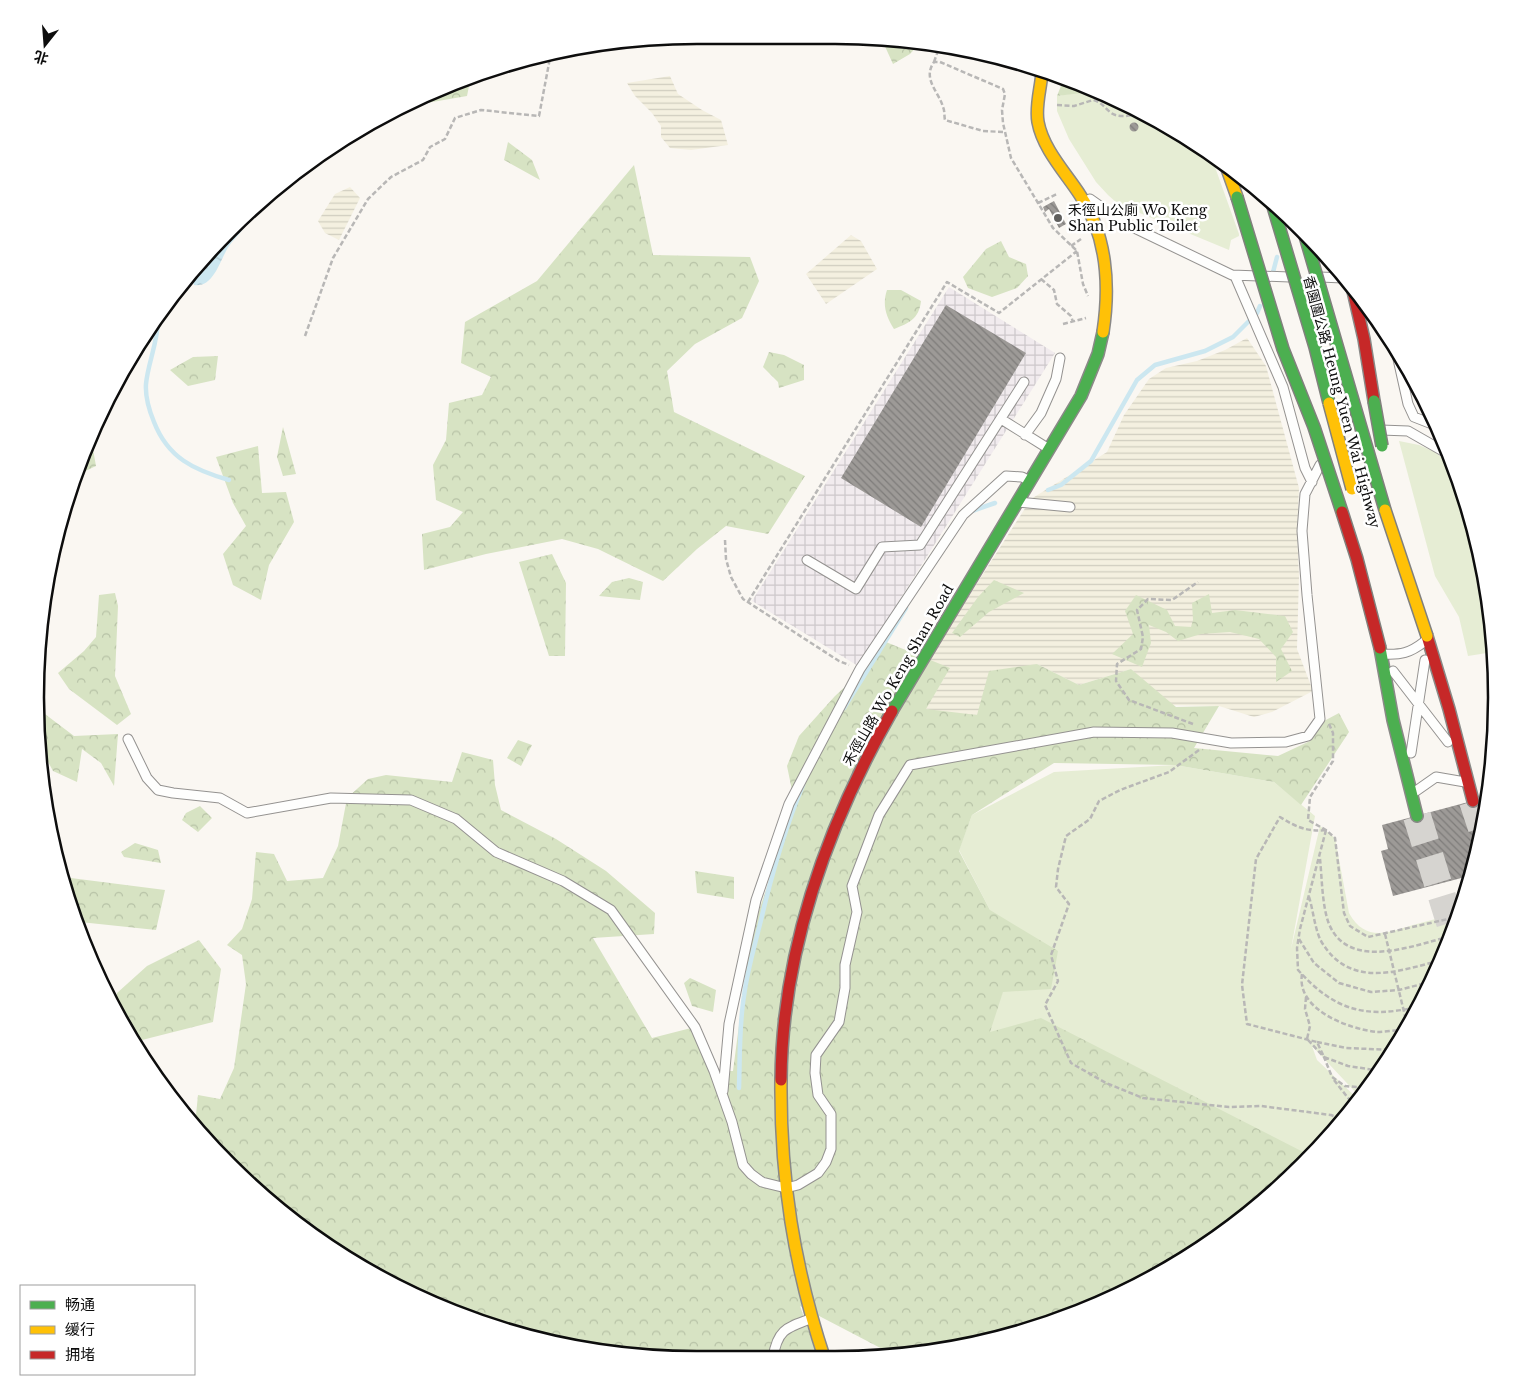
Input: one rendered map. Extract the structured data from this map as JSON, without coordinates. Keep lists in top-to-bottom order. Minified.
{"streets":{"main road":["香園圍公路 Heung Yuen Wai Highway","禾徑山路 Wo Keng Shan Road"]},"places":["禾徑山公廁 Wo Keng Shan Public Toilet"],"legend":["畅通","缓行","拥堵"],"north":"bottom"}
